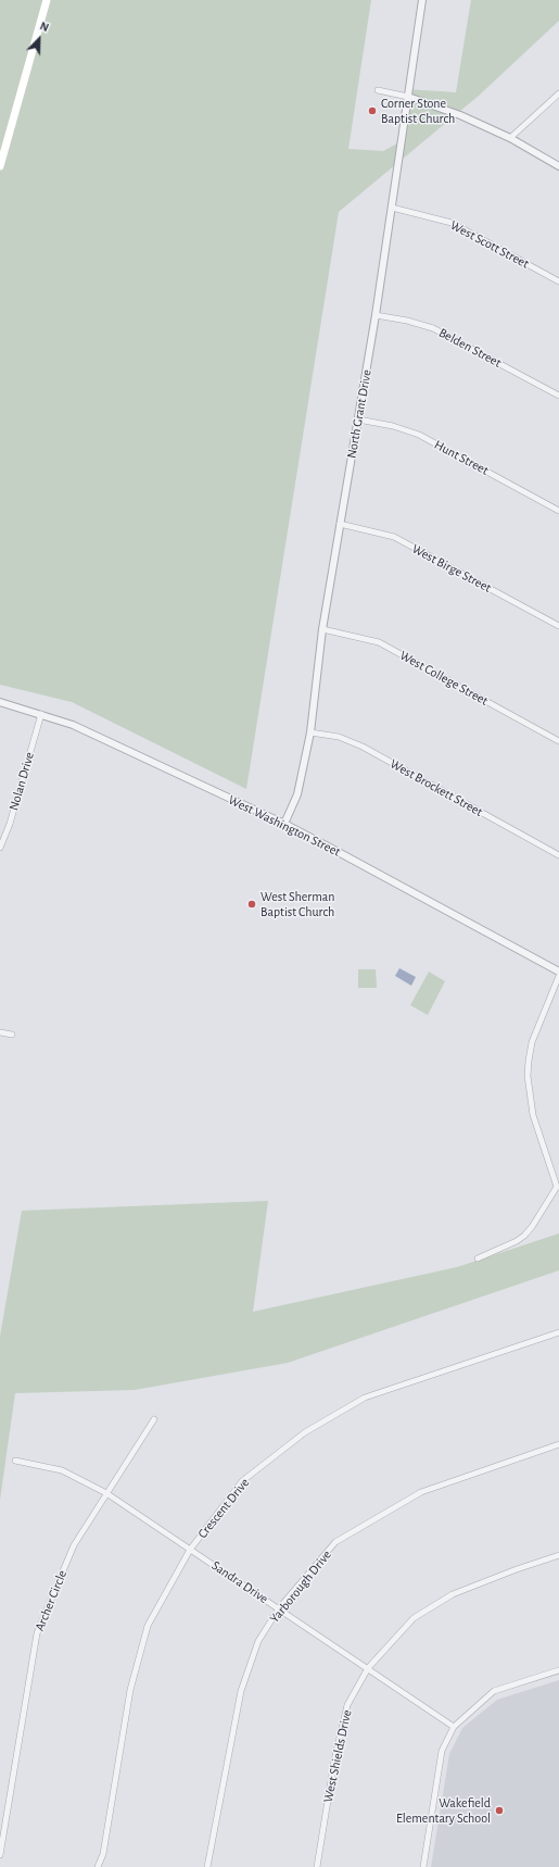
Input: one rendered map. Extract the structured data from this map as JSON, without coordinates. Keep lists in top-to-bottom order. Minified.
{"streets":{"street":["West Scott Street","Belden Street","North Grant Drive","Hunt Street","West Birge Street","West College Street","Nolan Drive","West Brockett Street","West Washington Street","Crescent Drive","Sandra Drive","Yarborough Drive","Archer Circle","West Shields Drive"]},"crossings":[["West Scott Street","North Grant Drive"],["Belden Street","North Grant Drive"],["North Grant Drive","Hunt Street"],["North Grant Drive","West Birge Street"],["North Grant Drive","West College Street"],["North Grant Drive","West Brockett Street"],["North Grant Drive","West Washington Street"],["Nolan Drive","West Washington Street"],["Crescent Drive","Sandra Drive"],["Sandra Drive","Yarborough Drive"],["Sandra Drive","Archer Circle"],["Sandra Drive","West Shields Drive"]],"places":["Corner Stone Baptist Church","West Sherman Baptist Church","Wakefield Elementary School"],"north":"top right"}
